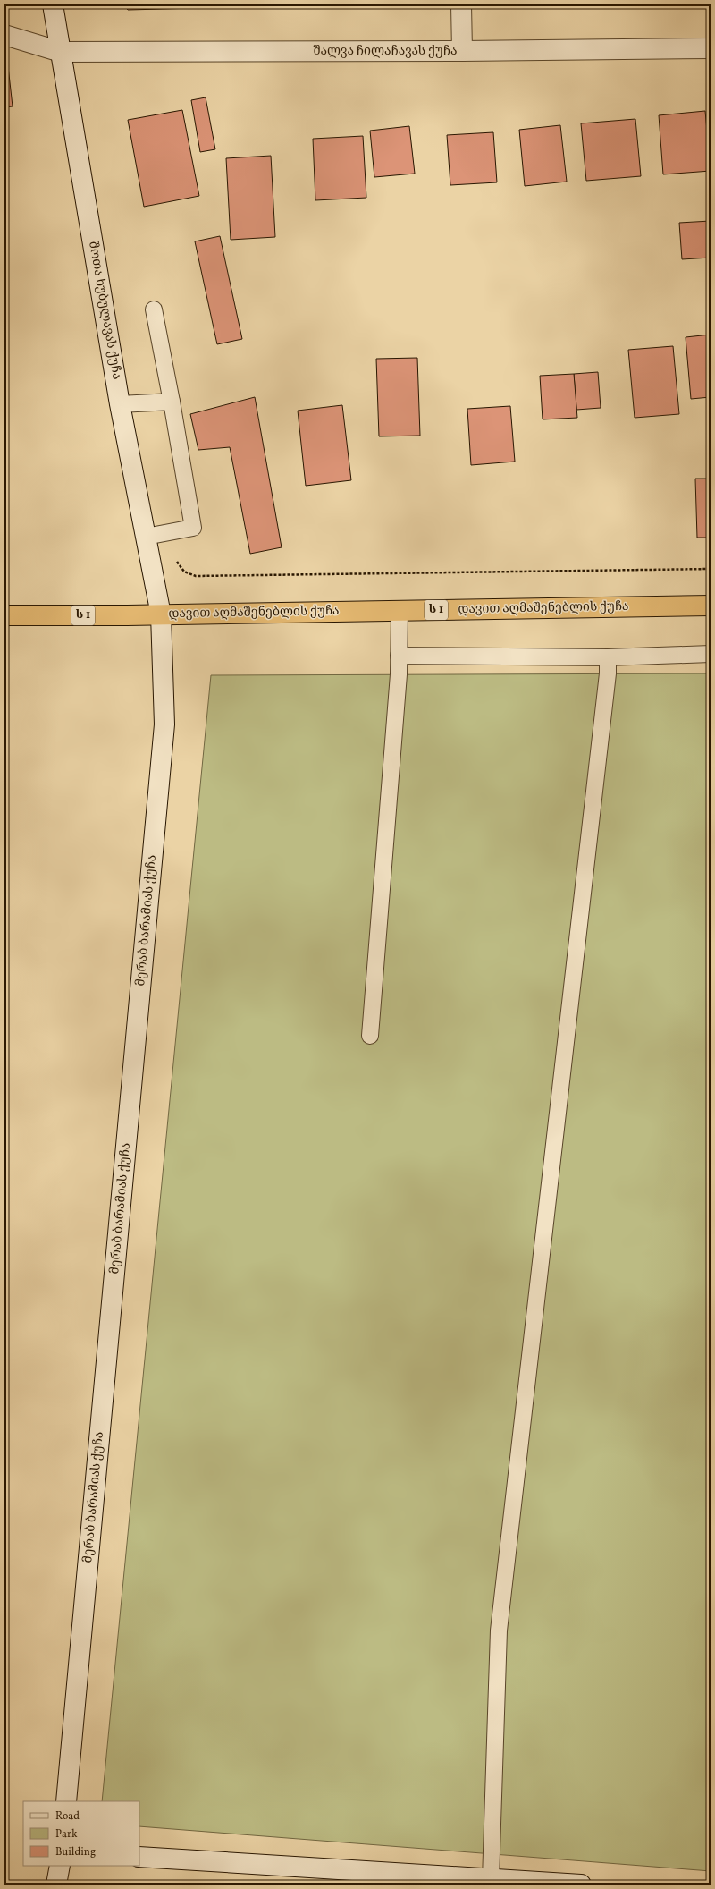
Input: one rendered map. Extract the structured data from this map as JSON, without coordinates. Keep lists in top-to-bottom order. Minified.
{"streets":{"highway":["დავით აღმაშენებლის ქუჩა","ს 1"],"main road":["შალვა ჩილაჩავას ქუჩა","შოთა ხუბულავას ქუჩა","მერაბ ბარამიას ქუჩა"]},"crossings":[["შალვა ჩილაჩავას ქუჩა","შოთა ხუბულავას ქუჩა"],["შოთა ხუბულავას ქუჩა","დავით აღმაშენებლის ქუჩა"],["შოთა ხუბულავას ქუჩა","ს 1"],["შოთა ხუბულავას ქუჩა","მერაბ ბარამიას ქუჩა"],["დავით აღმაშენებლის ქუჩა","ს 1"],["დავით აღმაშენებლის ქუჩა","მერაბ ბარამიას ქუჩა"],["ს 1","მერაბ ბარამიას ქუჩა"]],"legend":["Road","Park","Building"]}
